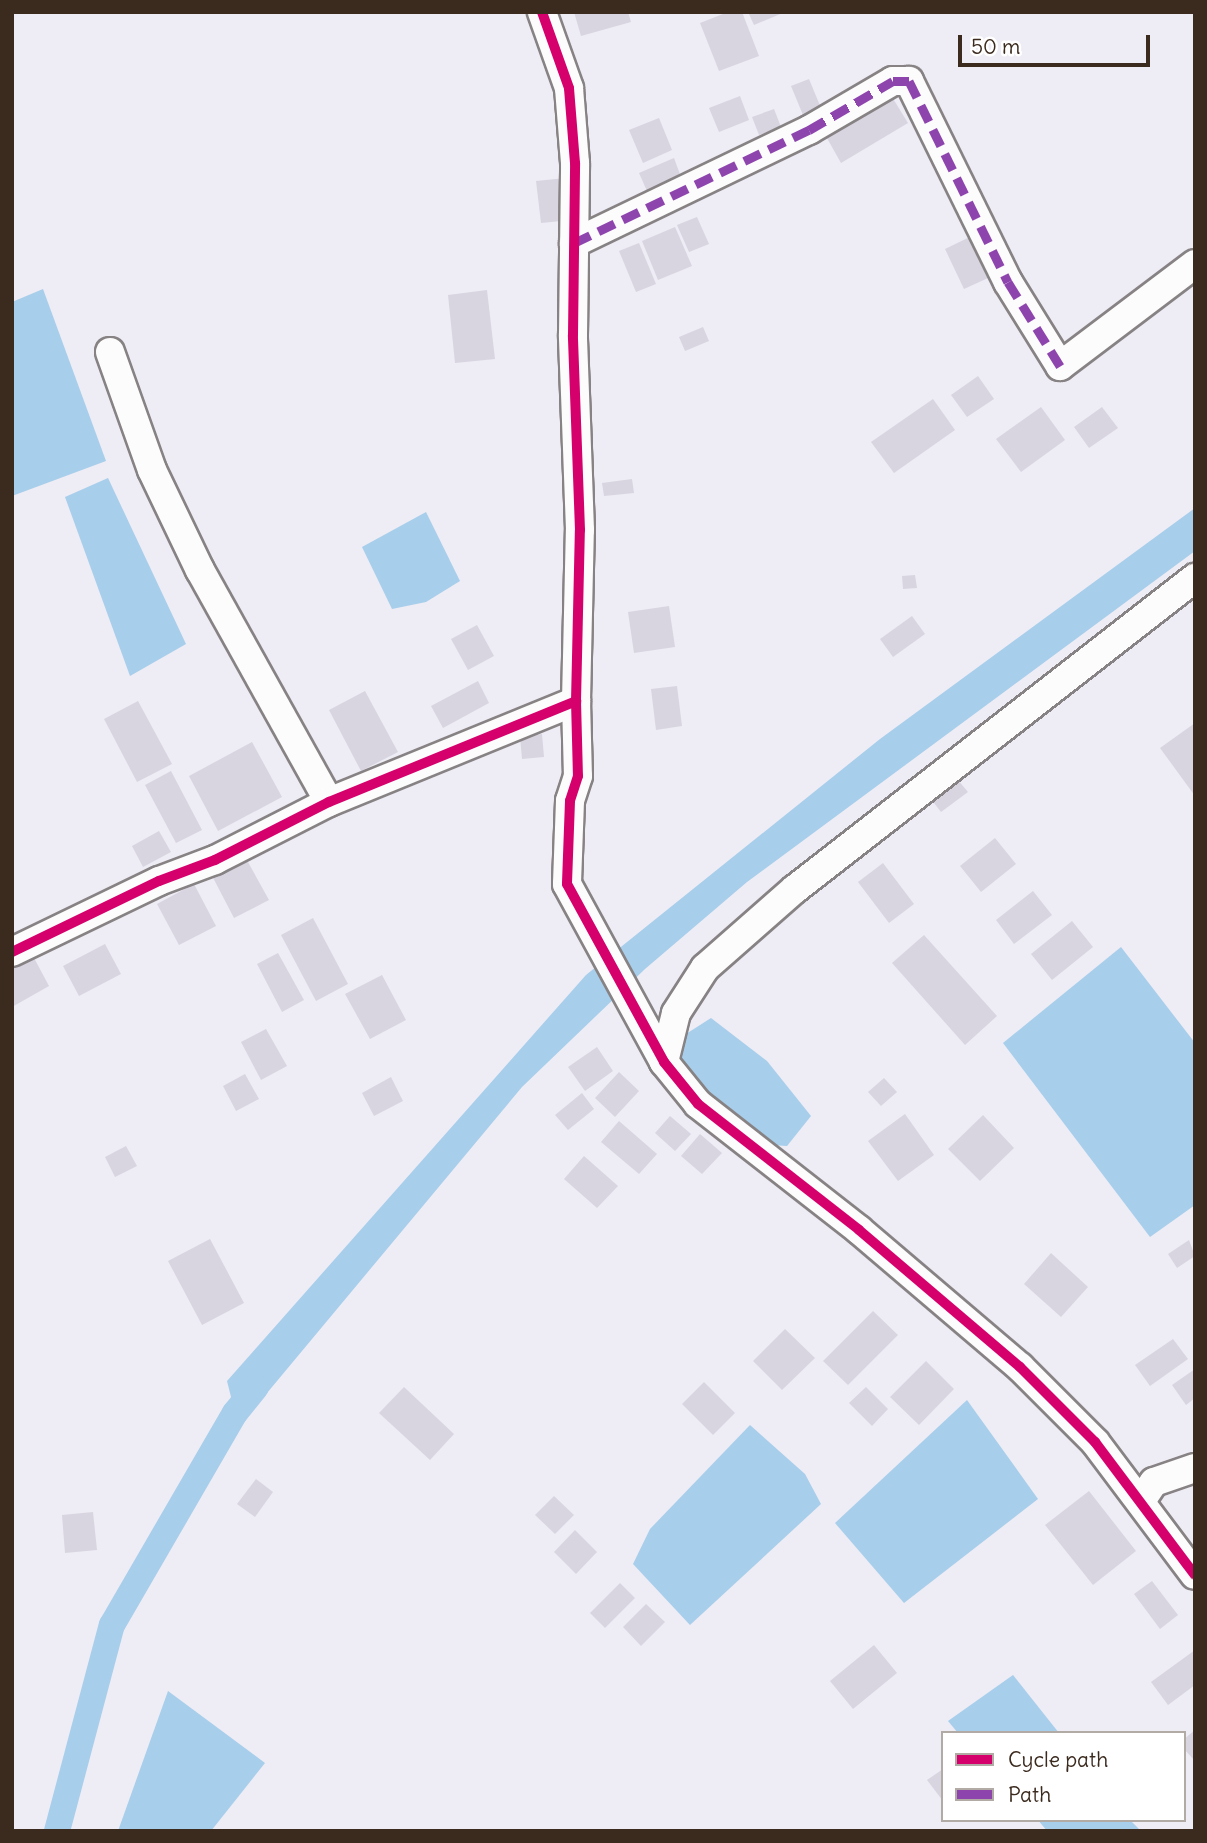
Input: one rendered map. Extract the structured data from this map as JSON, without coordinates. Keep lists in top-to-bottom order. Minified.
{"legend":["Cycle path","Path"],"scale_bar":"50 m"}
